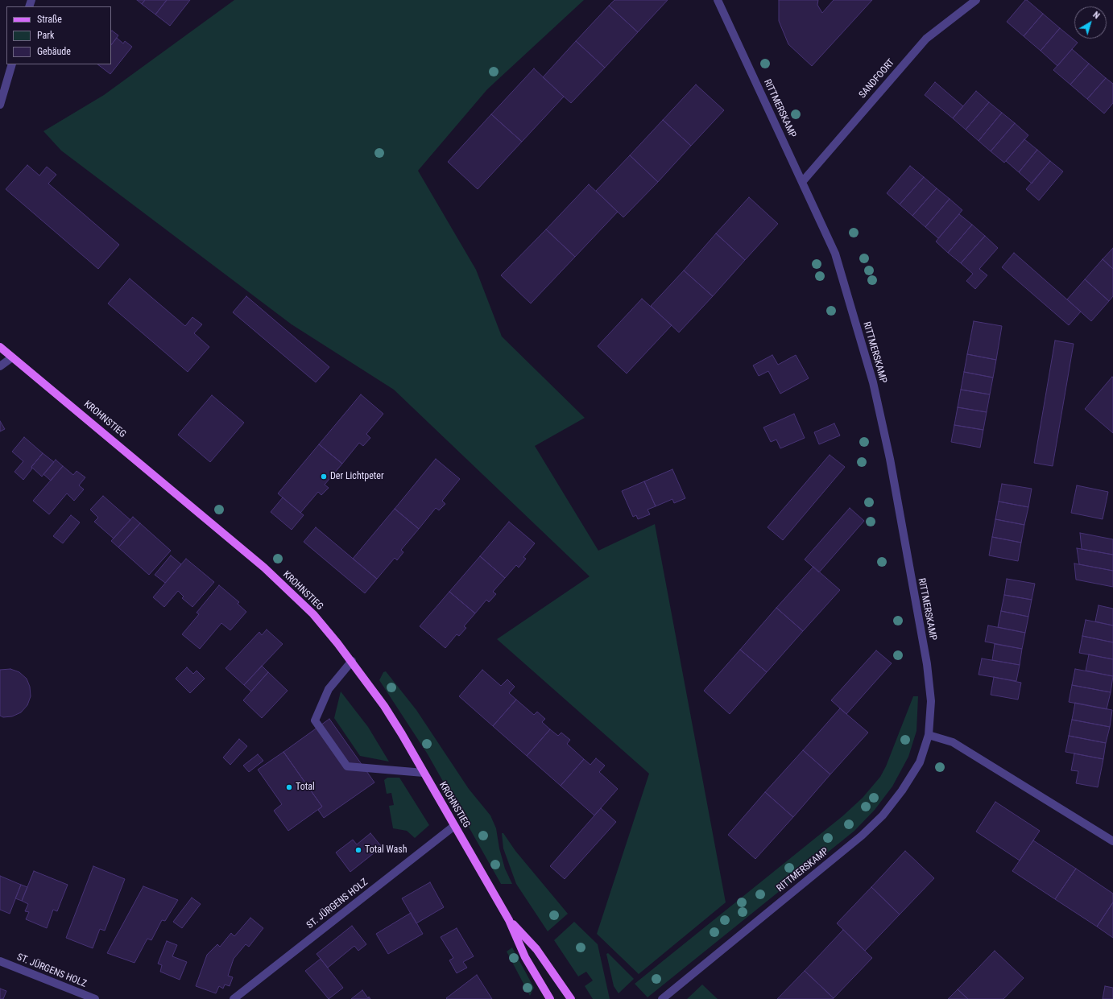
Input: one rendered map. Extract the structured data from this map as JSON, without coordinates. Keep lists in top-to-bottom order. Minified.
{"streets":{"main road":["KROHNSTIEG"],"street":["SANDFOORT","RITTMERSKAMP","ST. JÜRGENS HOLZ"]},"crossings":[["SANDFOORT","RITTMERSKAMP"],["KROHNSTIEG","ST. JÜRGENS HOLZ"]],"places":["Der Lichtpeter","Total","Total Wash"],"legend":["Straße","Park","Gebäude"],"north":"top right"}
